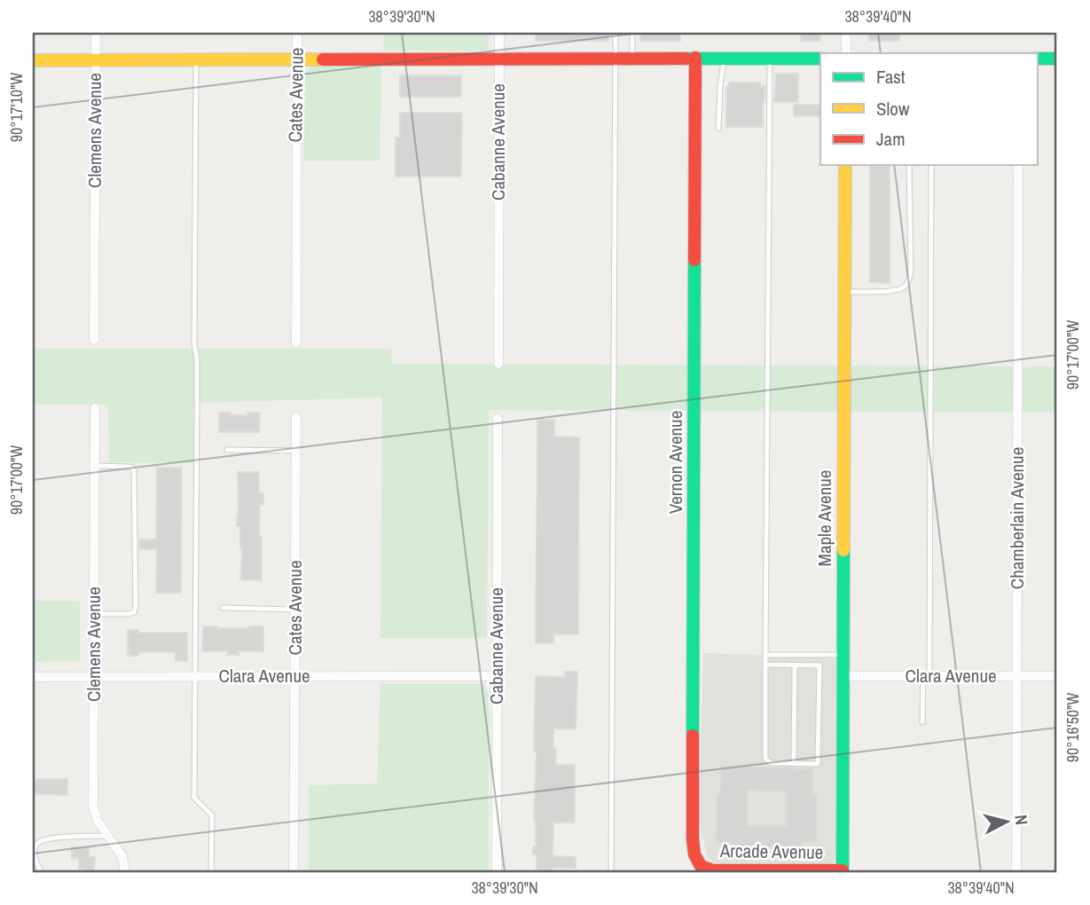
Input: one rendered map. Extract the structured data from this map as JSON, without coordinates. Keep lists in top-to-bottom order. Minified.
{"streets":{"street":["Cates Avenue","Clemens Avenue","Cabanne Avenue","Vernon Avenue","Maple Avenue","Chamberlain Avenue","Clara Avenue","Arcade Avenue"]},"crossings":[["Cates Avenue","Clara Avenue"],["Clemens Avenue","Clara Avenue"],["Cabanne Avenue","Clara Avenue"],["Vernon Avenue","Arcade Avenue"],["Maple Avenue","Clara Avenue"],["Maple Avenue","Arcade Avenue"],["Chamberlain Avenue","Clara Avenue"]],"legend":["Fast","Slow","Jam"],"north":"right","coordinates":["38°39'30\"N","38°39'40\"N","90°17'10\"W","90°17'00\"W","90°16'50\"W"]}
